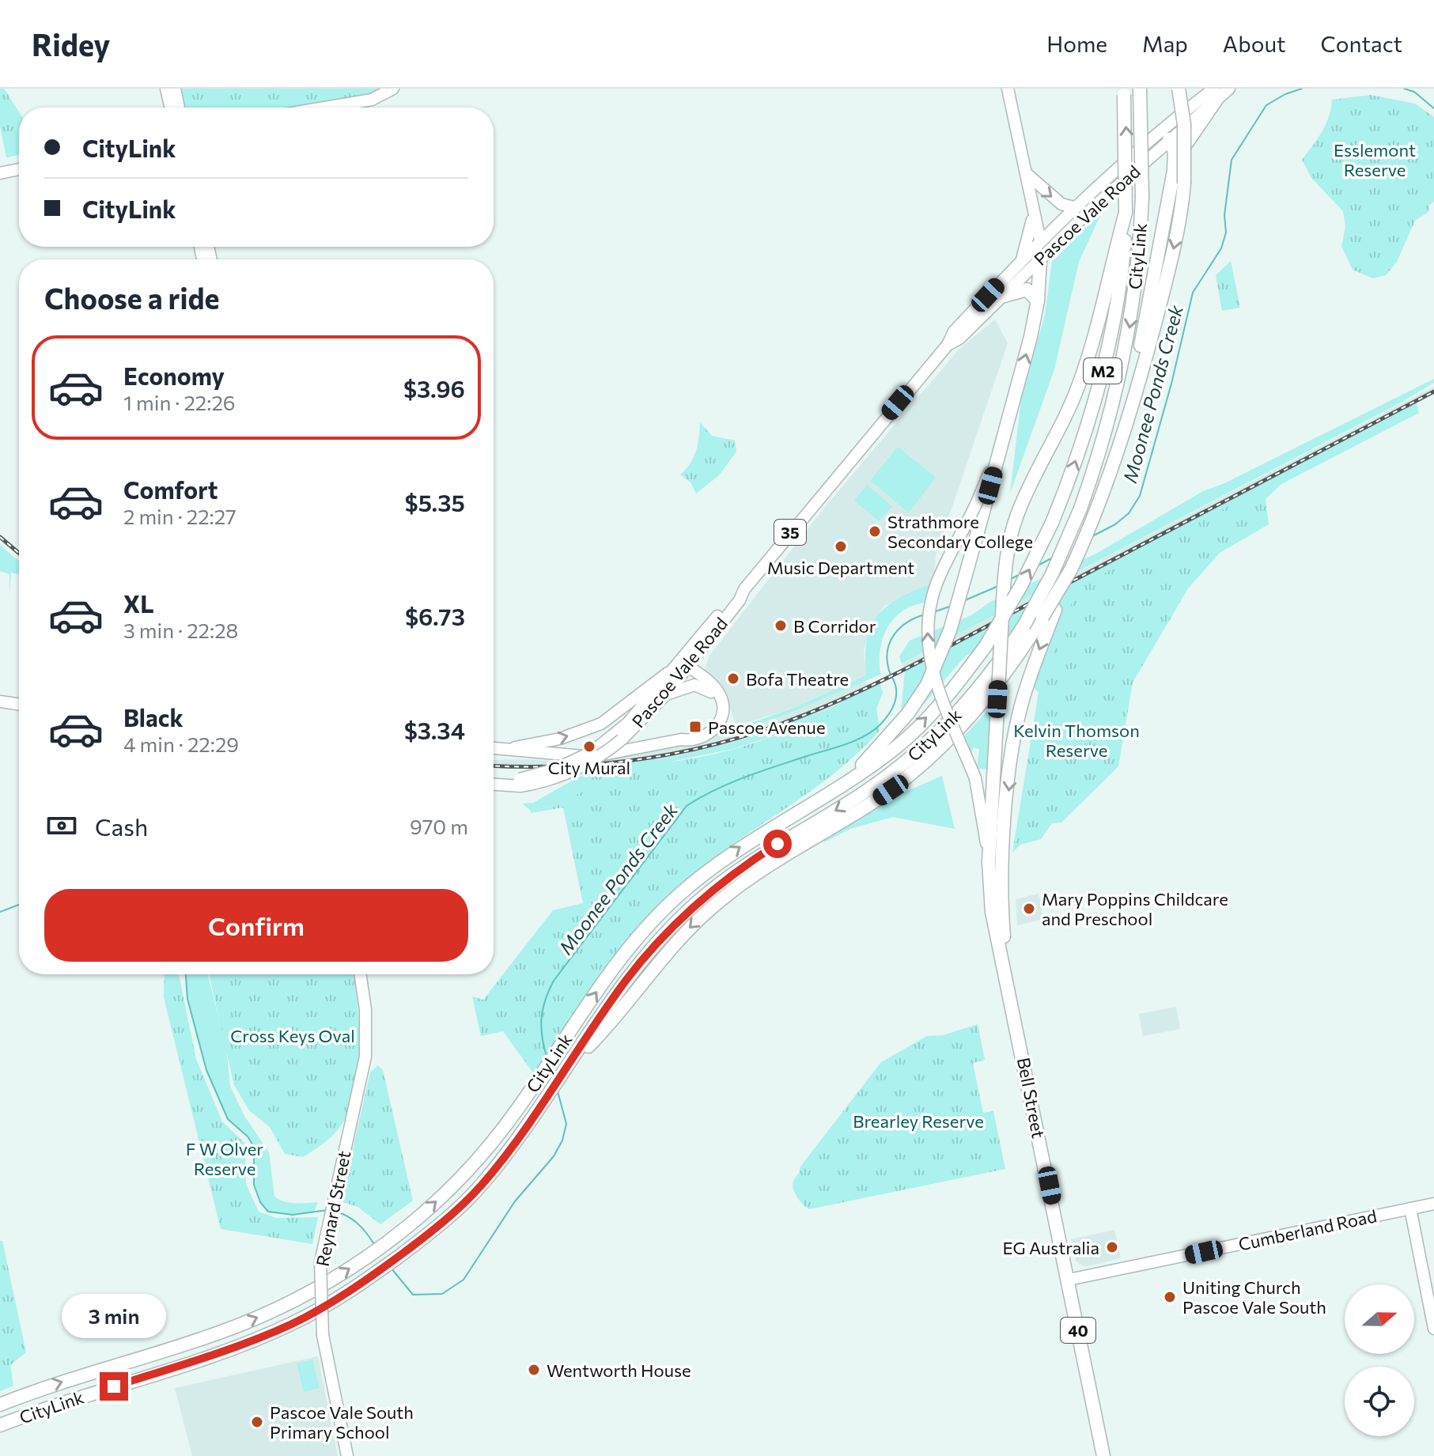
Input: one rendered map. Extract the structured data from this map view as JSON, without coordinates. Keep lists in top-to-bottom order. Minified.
{"streets":{"highway":["CityLink","M2","Bell Street","40"],"main road":["Pascoe Vale Road","35","Reynard Street","Cumberland Road"]},"crossings":[["Bell Street","Cumberland Road"]],"water":["Moonee Ponds Creek"],"parks":["Esslemont Reserve","Kelvin Thomson Reserve","Cross Keys Oval","Brearley Reserve","F W Olver Reserve"],"places":{"other":["Strathmore Secondary College","Music Department","B Corridor","Bofa Theatre","City Mural","Mary Poppins Childcare and Preschool","EG Australia","Uniting Church Pascoe Vale South","Wentworth House","Pascoe Vale South Primary School"],"transit":["Pascoe Avenue"]},"north":"right","page":{"header":"Ridey","nav":["Home","Map","About","Contact"],"banner":["CityLink","CityLink"],"heading":"Choose a ride","list":[{"name":"Economy","note":"1 min · 22:26","value":"$3.96"},{"name":"Comfort","note":"2 min · 22:27","value":"$5.35"},{"name":"XL","note":"3 min · 22:28","value":"$6.73"},{"name":"Black","note":"4 min · 22:29","value":"$3.34"}],"pay":["Cash","970 m"],"buttons":"Confirm","bubble":"3 min"}}
